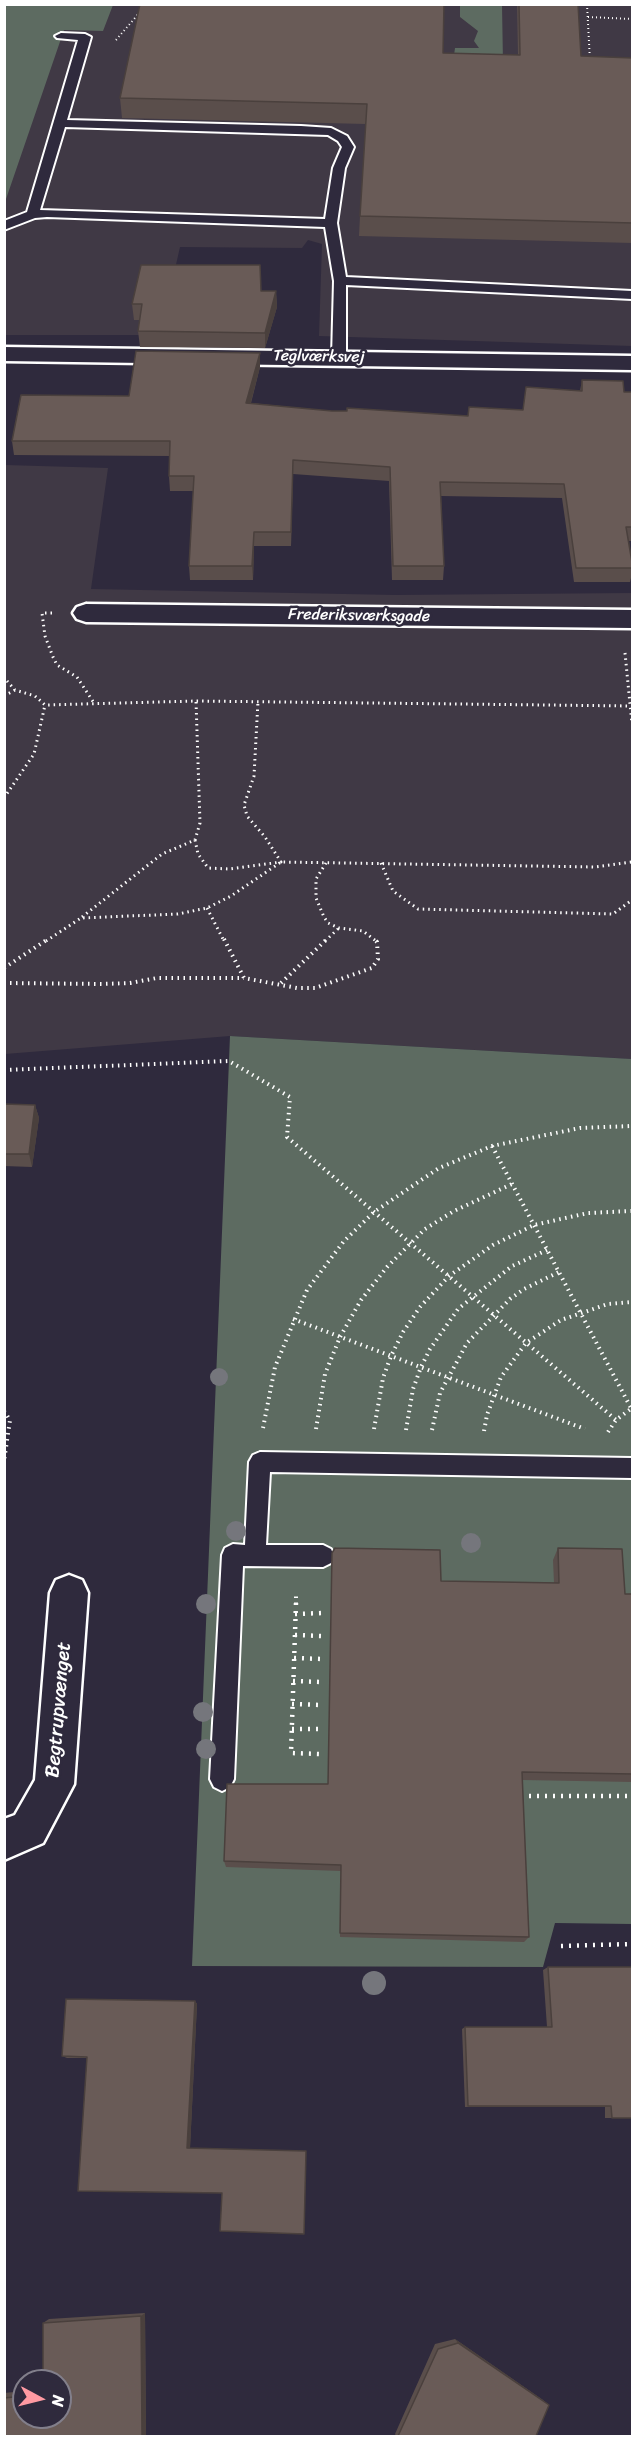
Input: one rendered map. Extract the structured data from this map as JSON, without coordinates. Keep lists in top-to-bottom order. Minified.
{"streets":{"street":["Teglværksvej","Frederiksværksgade","Begtrupvænget"]},"north":"right"}
